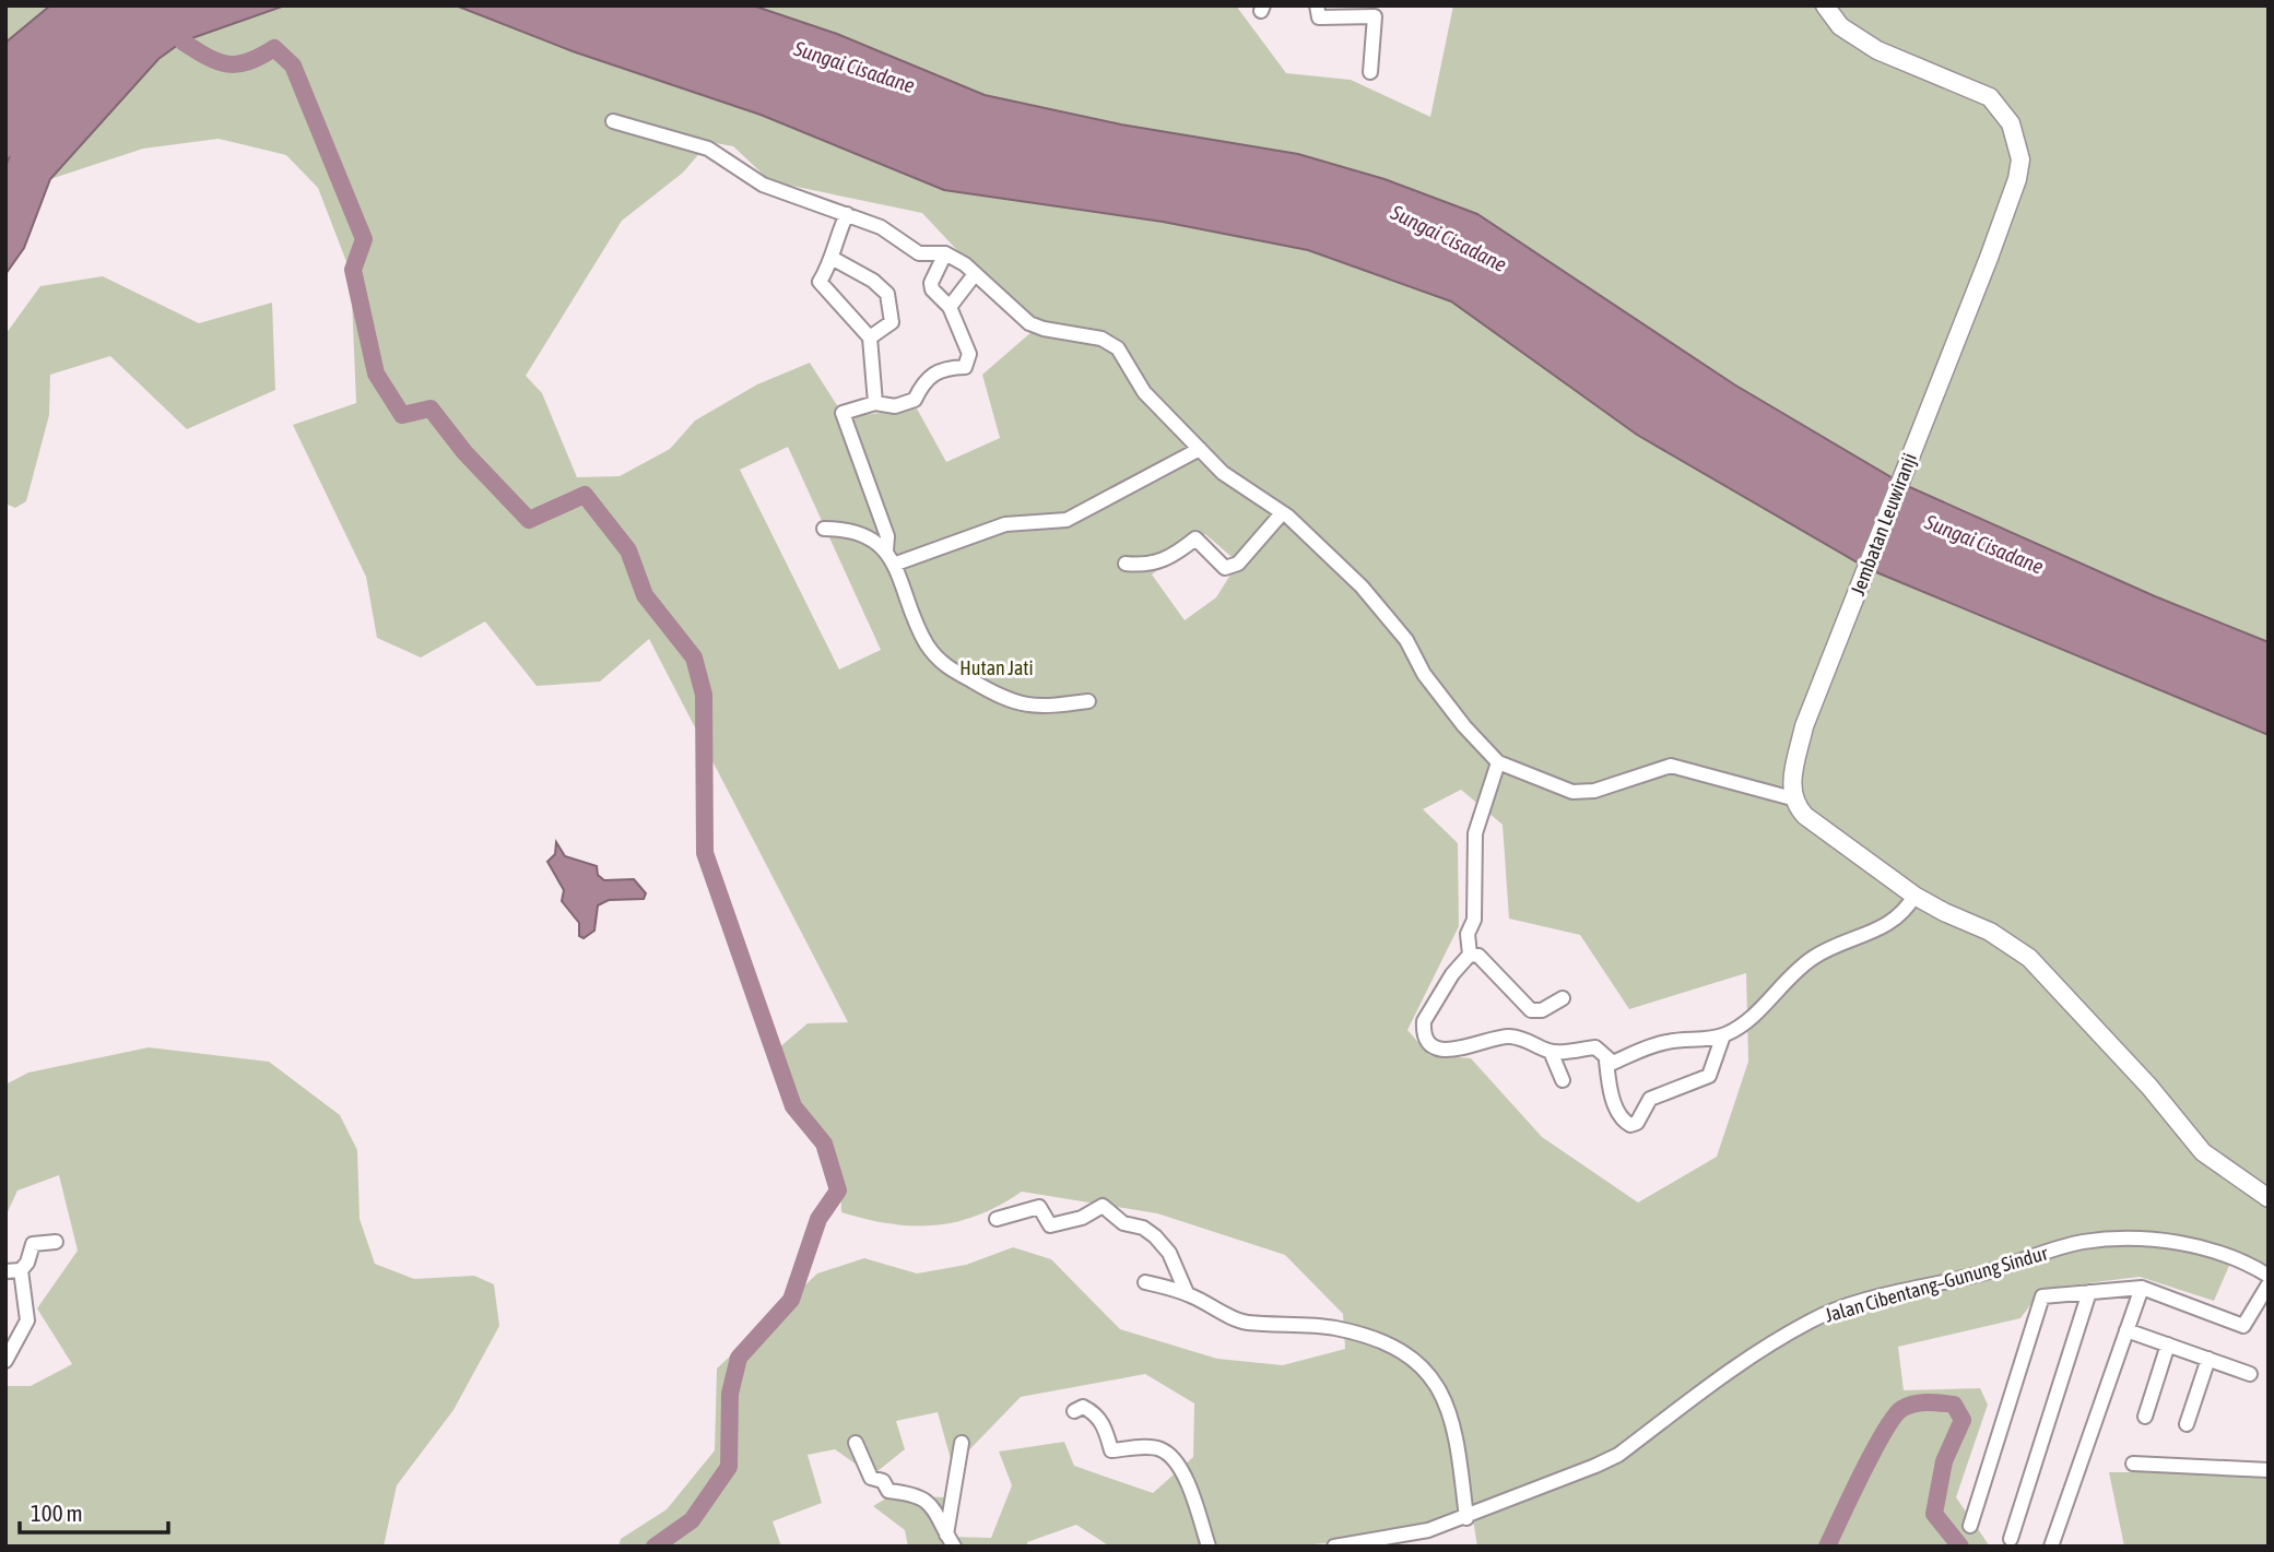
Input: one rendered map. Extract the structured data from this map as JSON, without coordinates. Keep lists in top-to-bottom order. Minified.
{"streets":{"main road":["Jembatan Leuwiranji"],"street":["Jalan Cibentang–Gunung Sindur"]},"water":["Sungai Cisadane"],"parks":["Hutan Jati"],"scale_bar":"100 m"}
